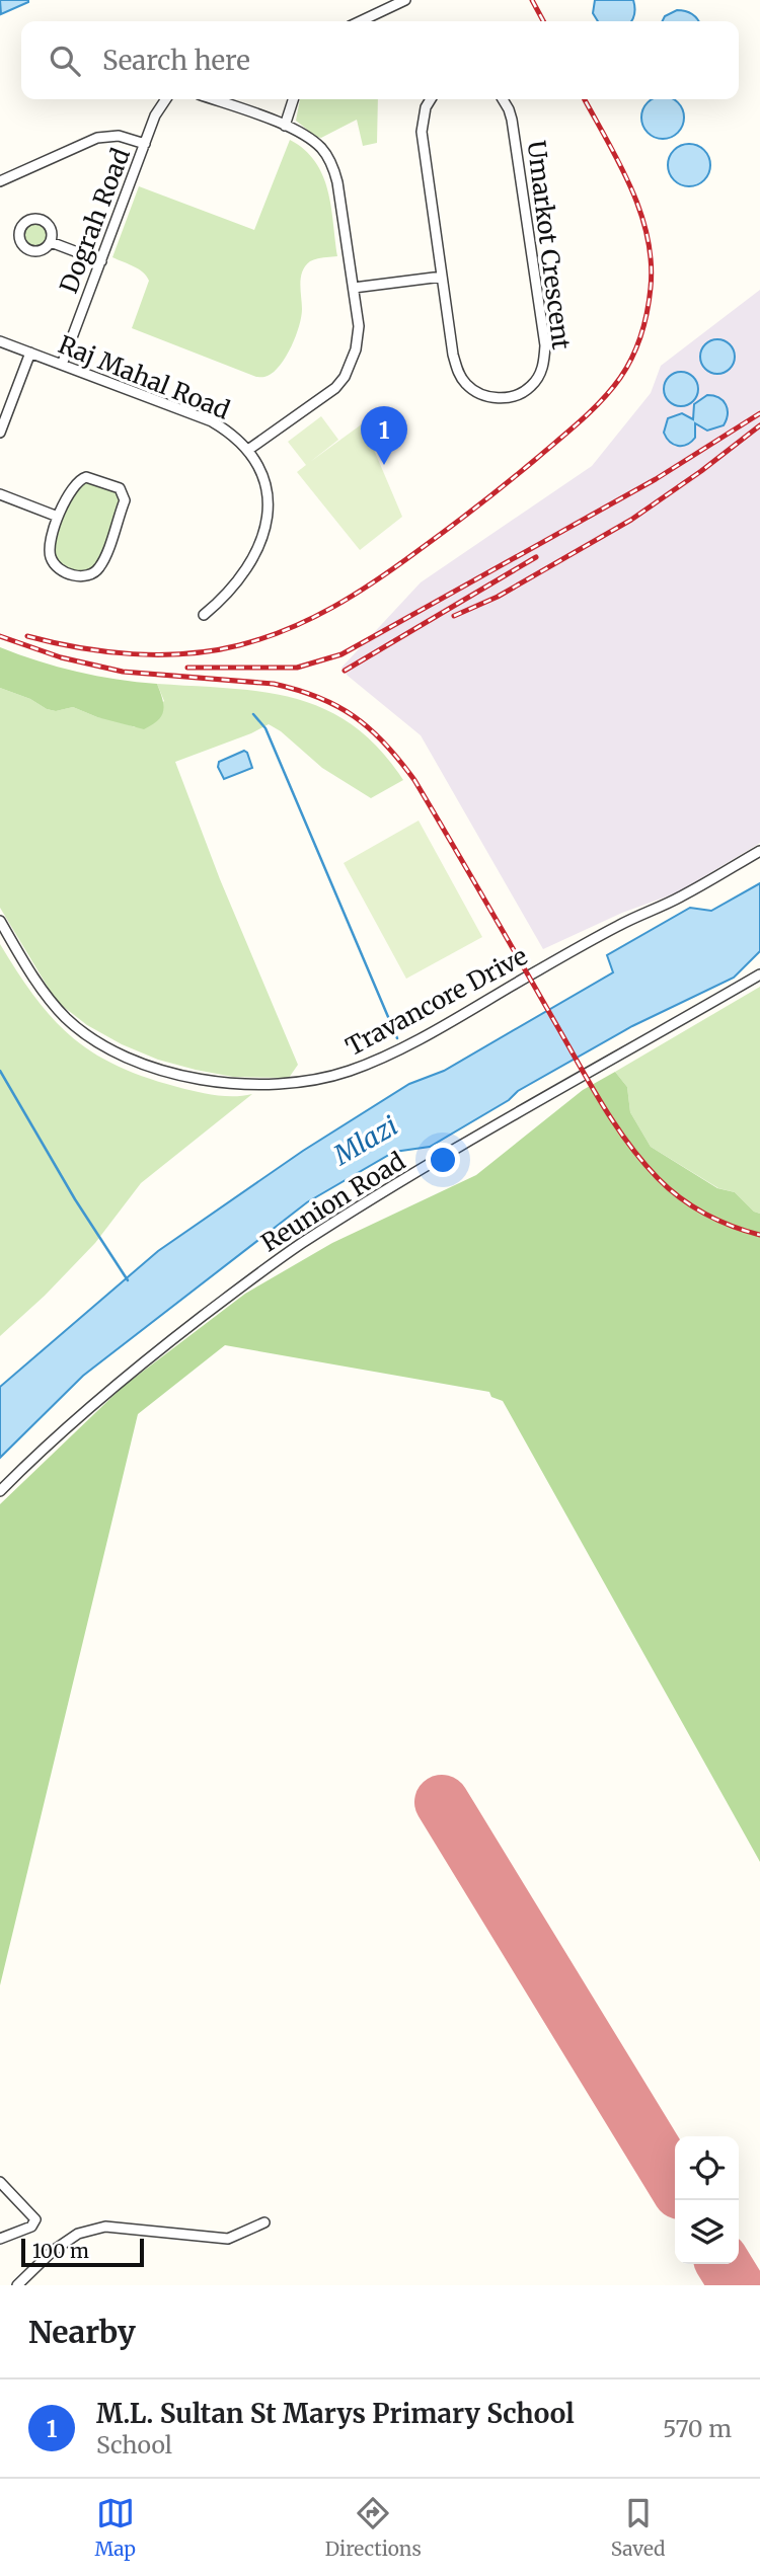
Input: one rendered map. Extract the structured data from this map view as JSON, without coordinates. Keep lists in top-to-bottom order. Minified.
{"streets":{"street":["Dograh Road","Umarkot Crescent","Raj Mahal Road","Travancore Drive","Reunion Road"]},"crossings":[["Dograh Road","Raj Mahal Road"]],"water":["Mlazi"],"scale_bar":"100 m","page":{"search":"Search here","pins":"1","scale":"100 m","heading":"Nearby","list":[{"mark":"1","name":"M.L. Sultan St Marys Primary School","note":"School","value":"570 m"}],"nav":["Map","Directions","Saved"]}}
